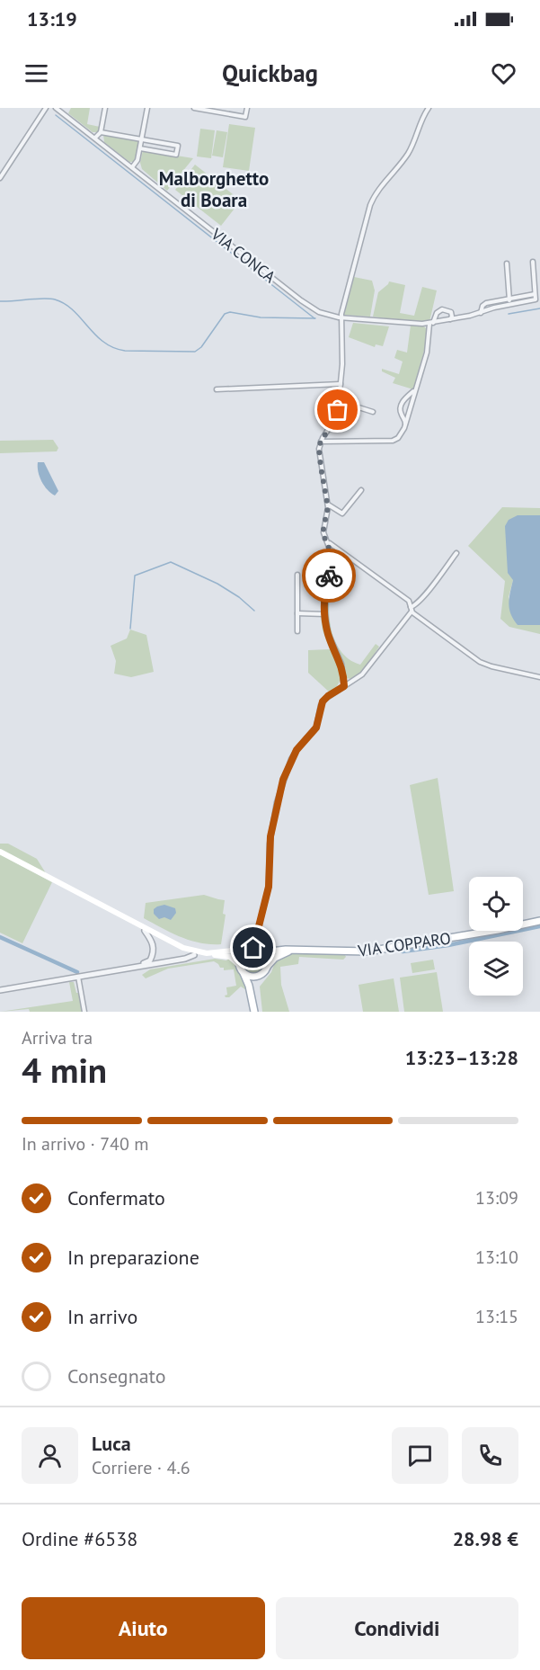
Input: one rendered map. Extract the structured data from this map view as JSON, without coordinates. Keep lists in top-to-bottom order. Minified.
{"streets":{"main road":["VIA COPPARO"],"street":["VIA CONCA"]},"districts":["Malborghetto di Boara"],"page":{"status":"13:19","header":"Quickbag","heading":["4 min","Arriva tra","13:23–13:28"],"panel":["Luca","Corriere · 4.6","Ordine #6538","28.98 €"],"bar":"In arrivo · 740 m","list":[["Confermato","13:09"],["In preparazione","13:10"],["In arrivo","13:15"],"Consegnato"],"buttons":["Aiuto","Condividi"]}}
